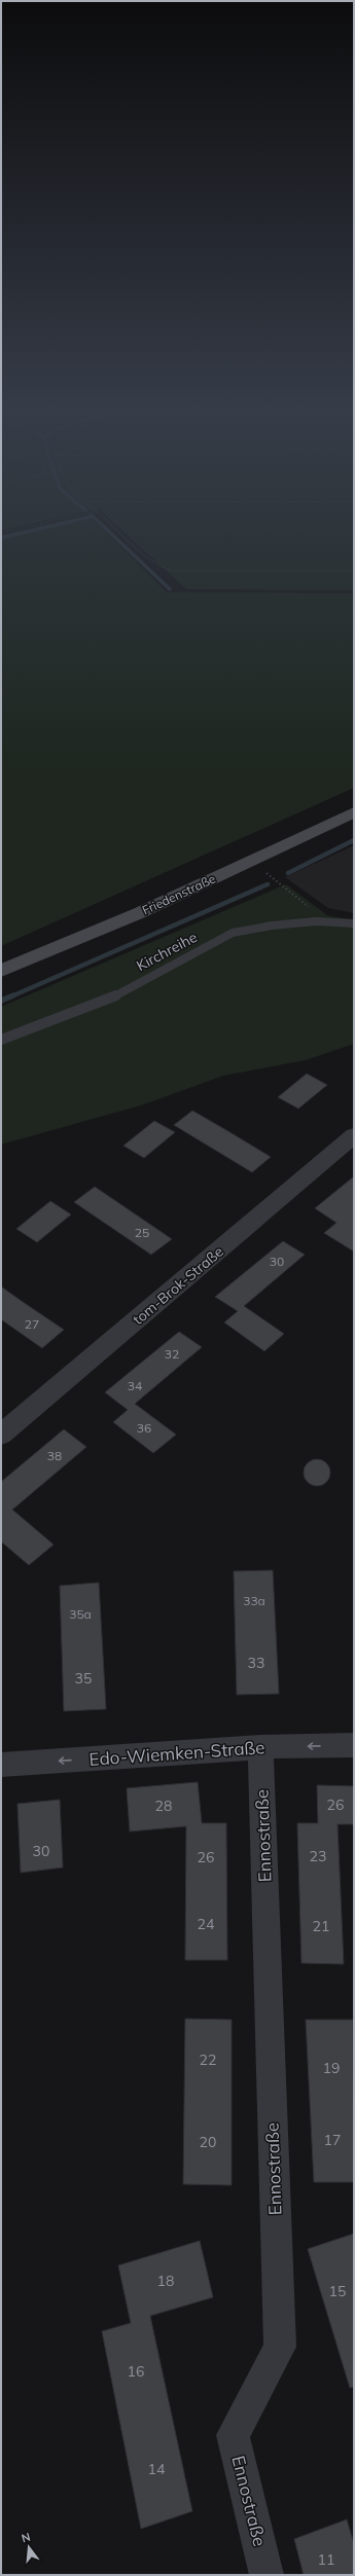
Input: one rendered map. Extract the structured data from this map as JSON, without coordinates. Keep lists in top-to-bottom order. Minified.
{"streets":{"main road":["Friedenstraße"],"street":["tom-Brok-Straße","Edo-Wiemken-Straße","Ennostraße"],"lane":["Kirchreihe"]},"crossings":[["Edo-Wiemken-Straße","Ennostraße"]],"one_way":["Edo-Wiemken-Straße"],"house_numbers":["25","30","27","32","34","36","38","33a","35a","33","35","26","28","30","23","26","24","21","22","19","17","20","18","15","16","14","11"],"north":"top"}
